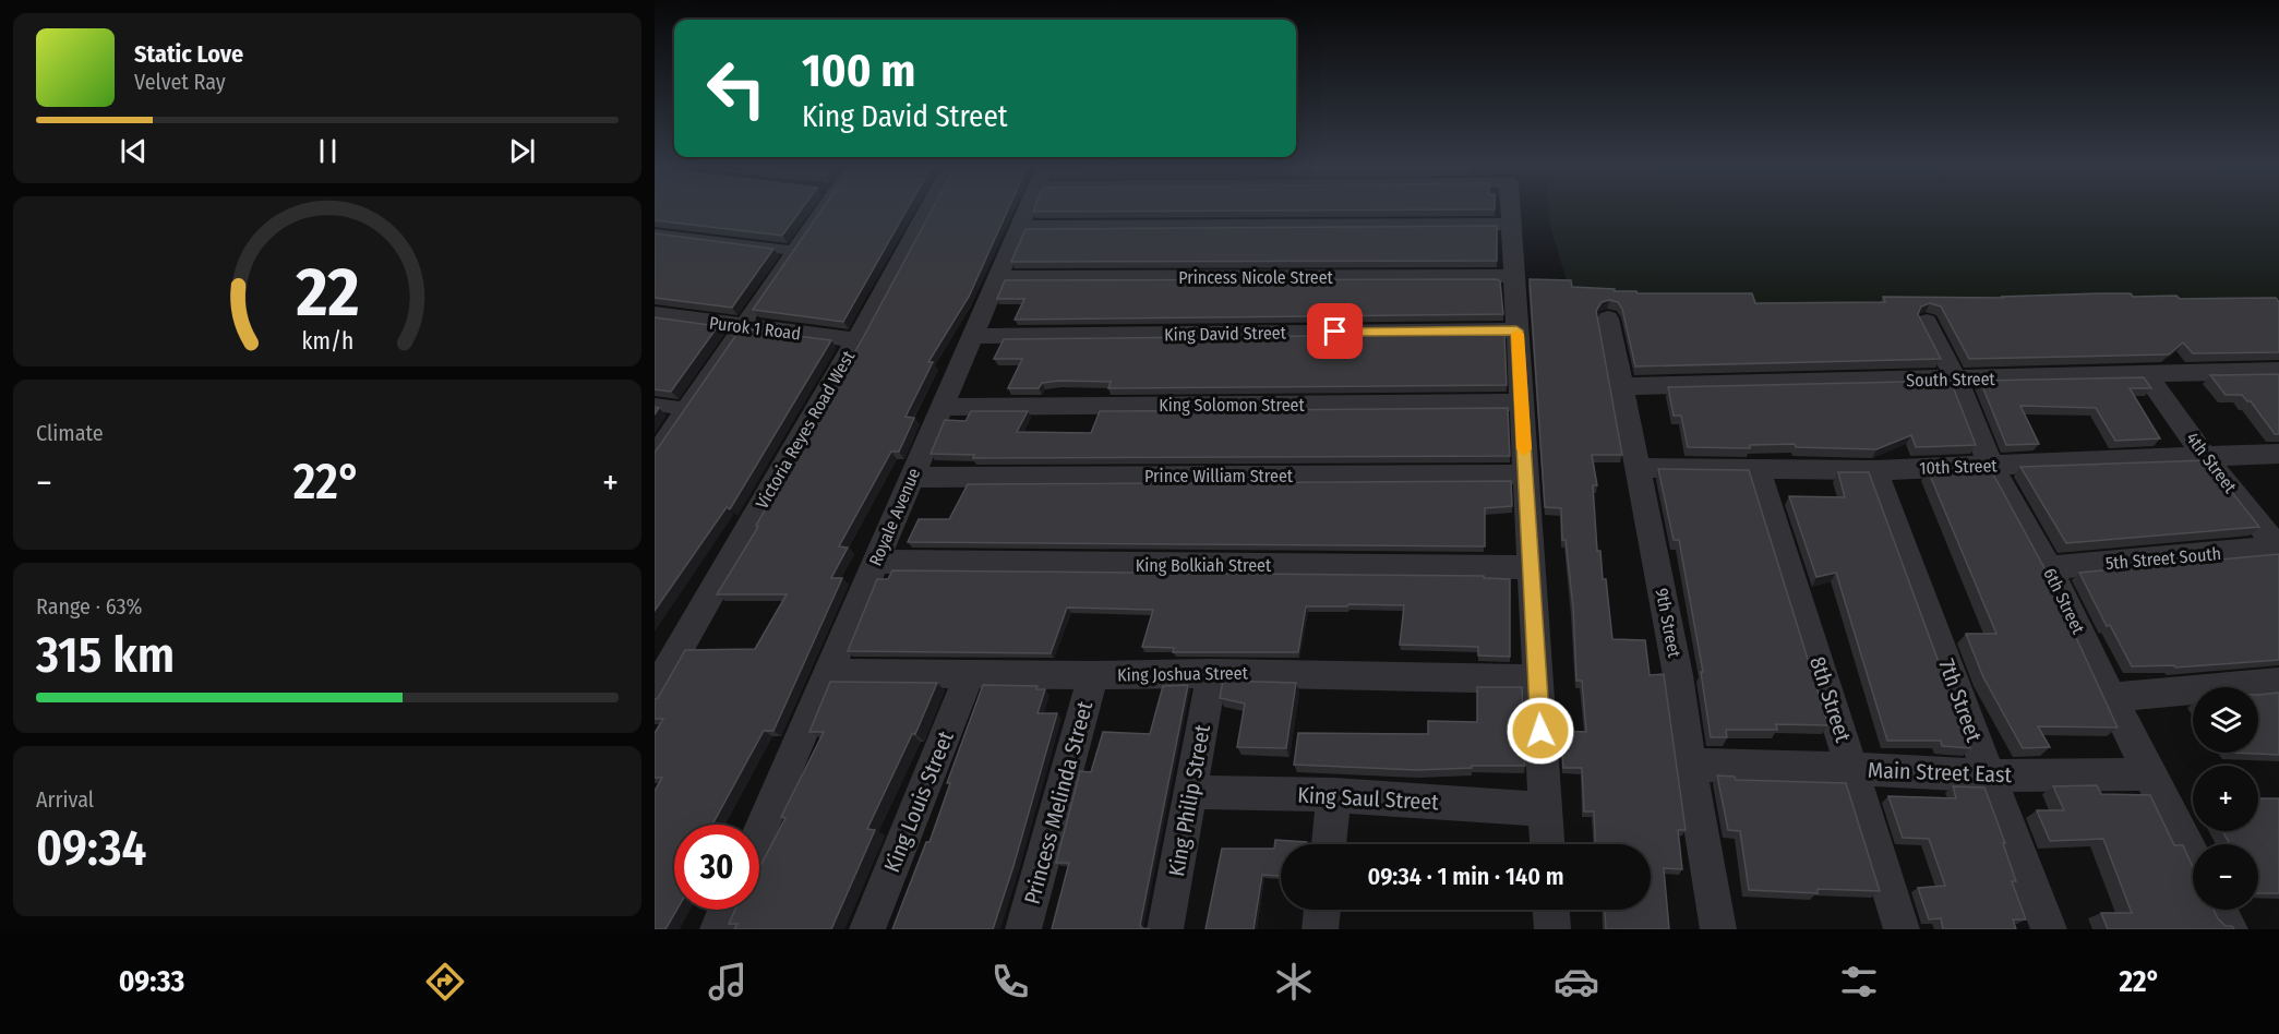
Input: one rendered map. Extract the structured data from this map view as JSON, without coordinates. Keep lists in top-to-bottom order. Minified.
{"streets":{"street":["Princess Nicole Street","Purok 1 Road","King David Street","South Street","King Solomon Street","Victoria Reyes Road West","4th Street","10th Street","Prince William Street","Royale Avenue","5th Street South","King Bolkiah Street","6th Street","9th Street","King Joshua Street","8th Street","7th Street","Main Street East","King Saul Street","King Philip Street","King Louis Street","Princess Melinda Street"]},"crossings":[["Princess Nicole Street","Royale Avenue"],["Purok 1 Road","Victoria Reyes Road West"],["King David Street","Royale Avenue"],["South Street","4th Street"],["South Street","6th Street"],["South Street","9th Street"],["King Solomon Street","Royale Avenue"],["4th Street","10th Street"],["4th Street","5th Street South"],["10th Street","6th Street"],["10th Street","9th Street"],["10th Street","8th Street"],["10th Street","7th Street"],["Prince William Street","Royale Avenue"],["Royale Avenue","King Bolkiah Street"],["Royale Avenue","King Joshua Street"],["5th Street South","6th Street"],["6th Street","Main Street East"],["9th Street","Main Street East"],["King Joshua Street","King Philip Street"],["King Joshua Street","King Louis Street"],["King Joshua Street","Princess Melinda Street"],["8th Street","Main Street East"],["7th Street","Main Street East"],["King Saul Street","King Philip Street"]],"page":{"turn":["100 m","King David Street"],"song":["Static Love","Velvet Ray"],"tile":["Climate",["Range · 63%","315 km"],["Arrival","09:34"]],"heat":["−","22°","+"],"map_buttons":["+","−"],"limit":"30","trip":"09:34 · 1 min · 140 m","tabs":["09:33","22°"],"gauge":["22","km/h"]}}
